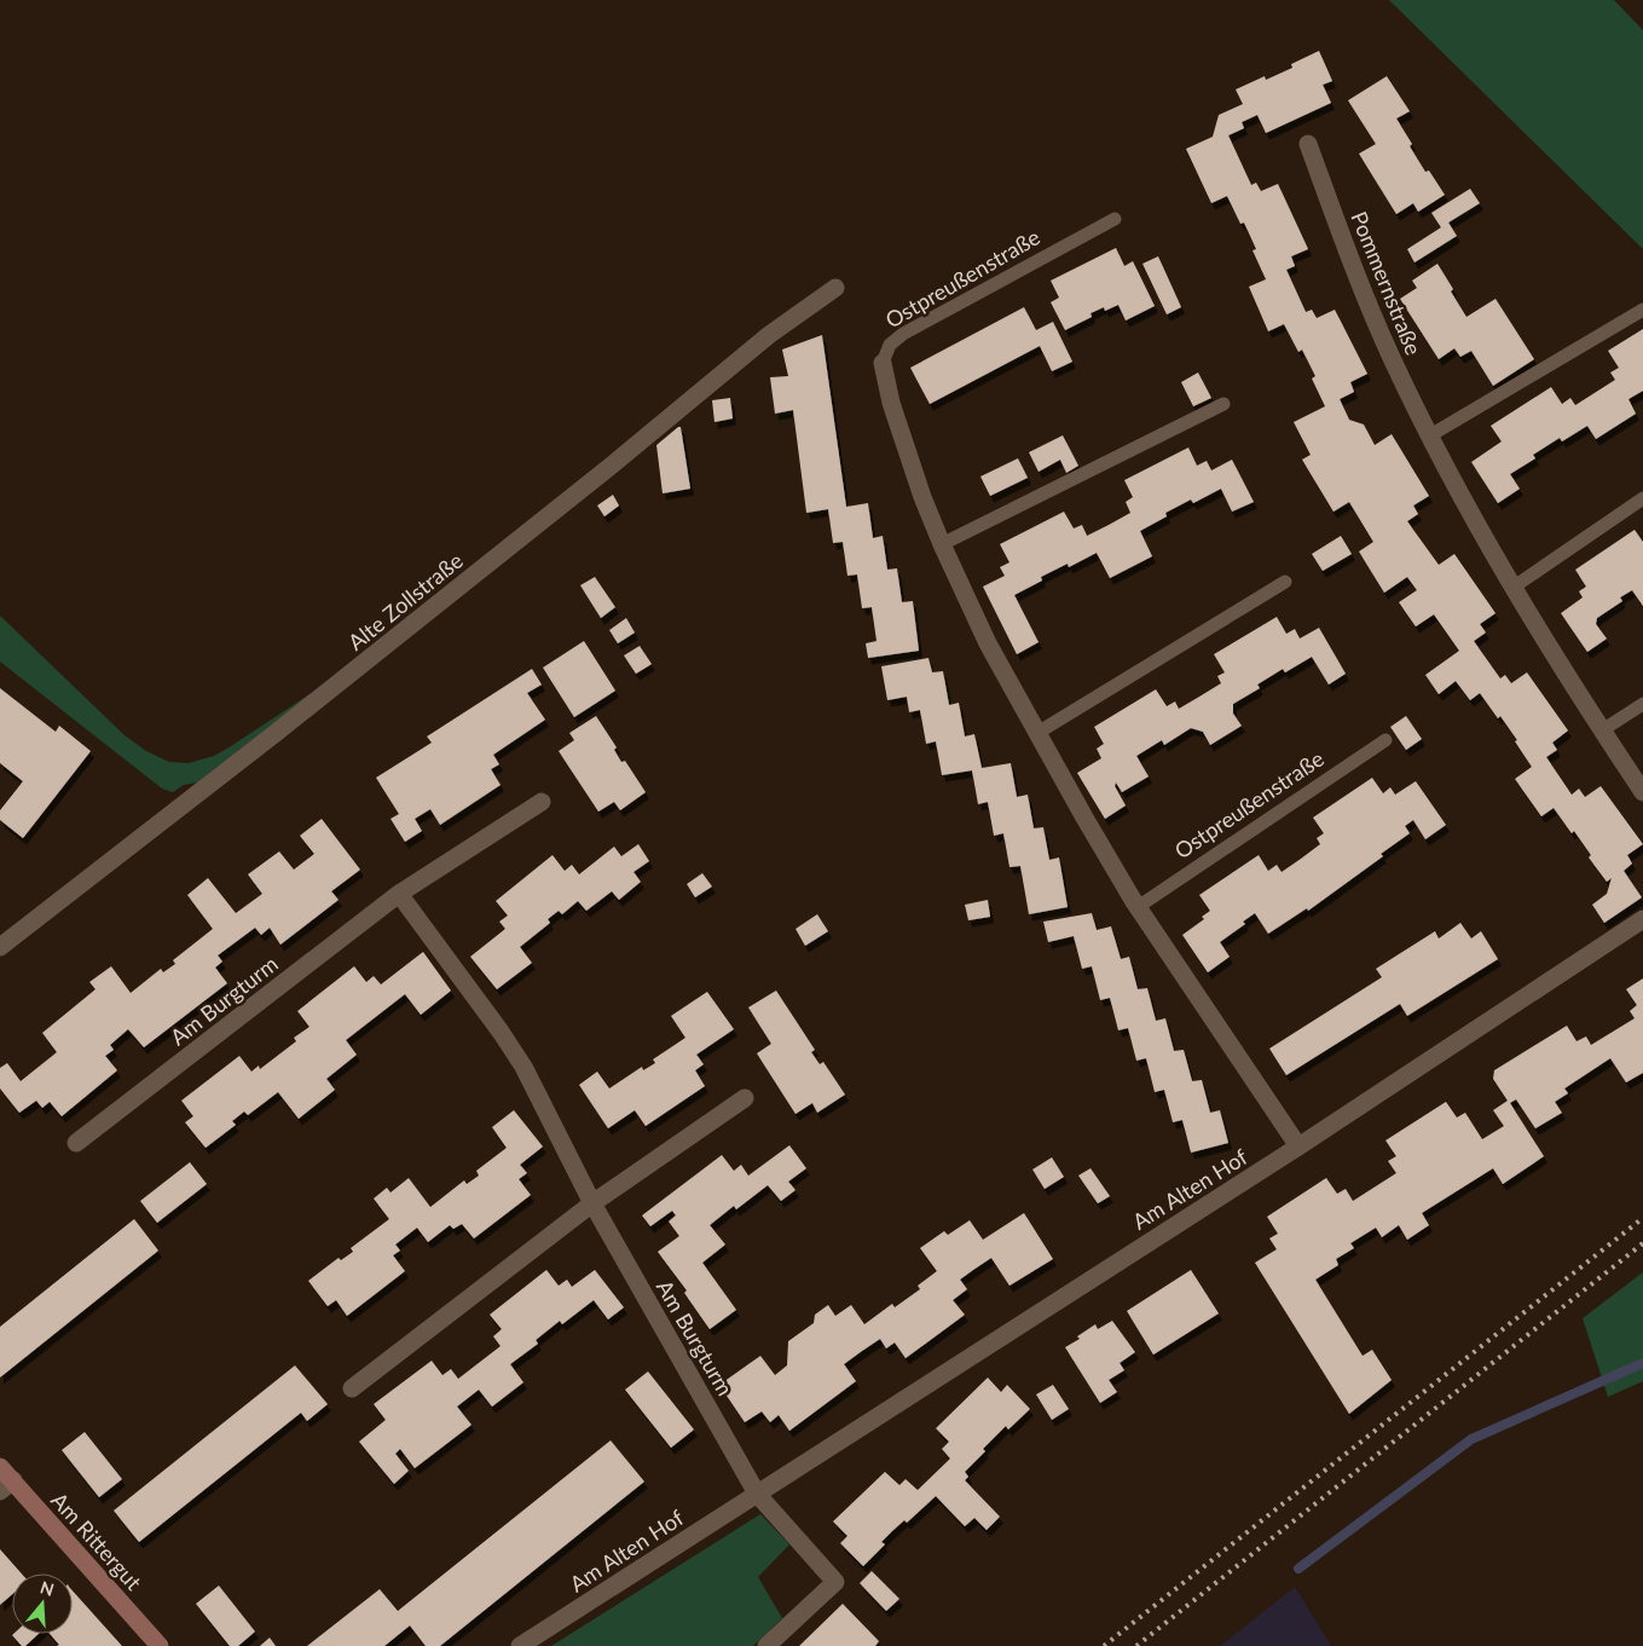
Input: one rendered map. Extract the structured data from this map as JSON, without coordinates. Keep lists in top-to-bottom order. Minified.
{"streets":{"street":["Ostpreußenstraße","Pommernstraße","Alte Zollstraße","Am Burgturm","Am Alten Hof","Am Rittergut"]},"crossings":[["Ostpreußenstraße","Am Alten Hof"],["Am Burgturm","Am Alten Hof"]],"north":"top"}
